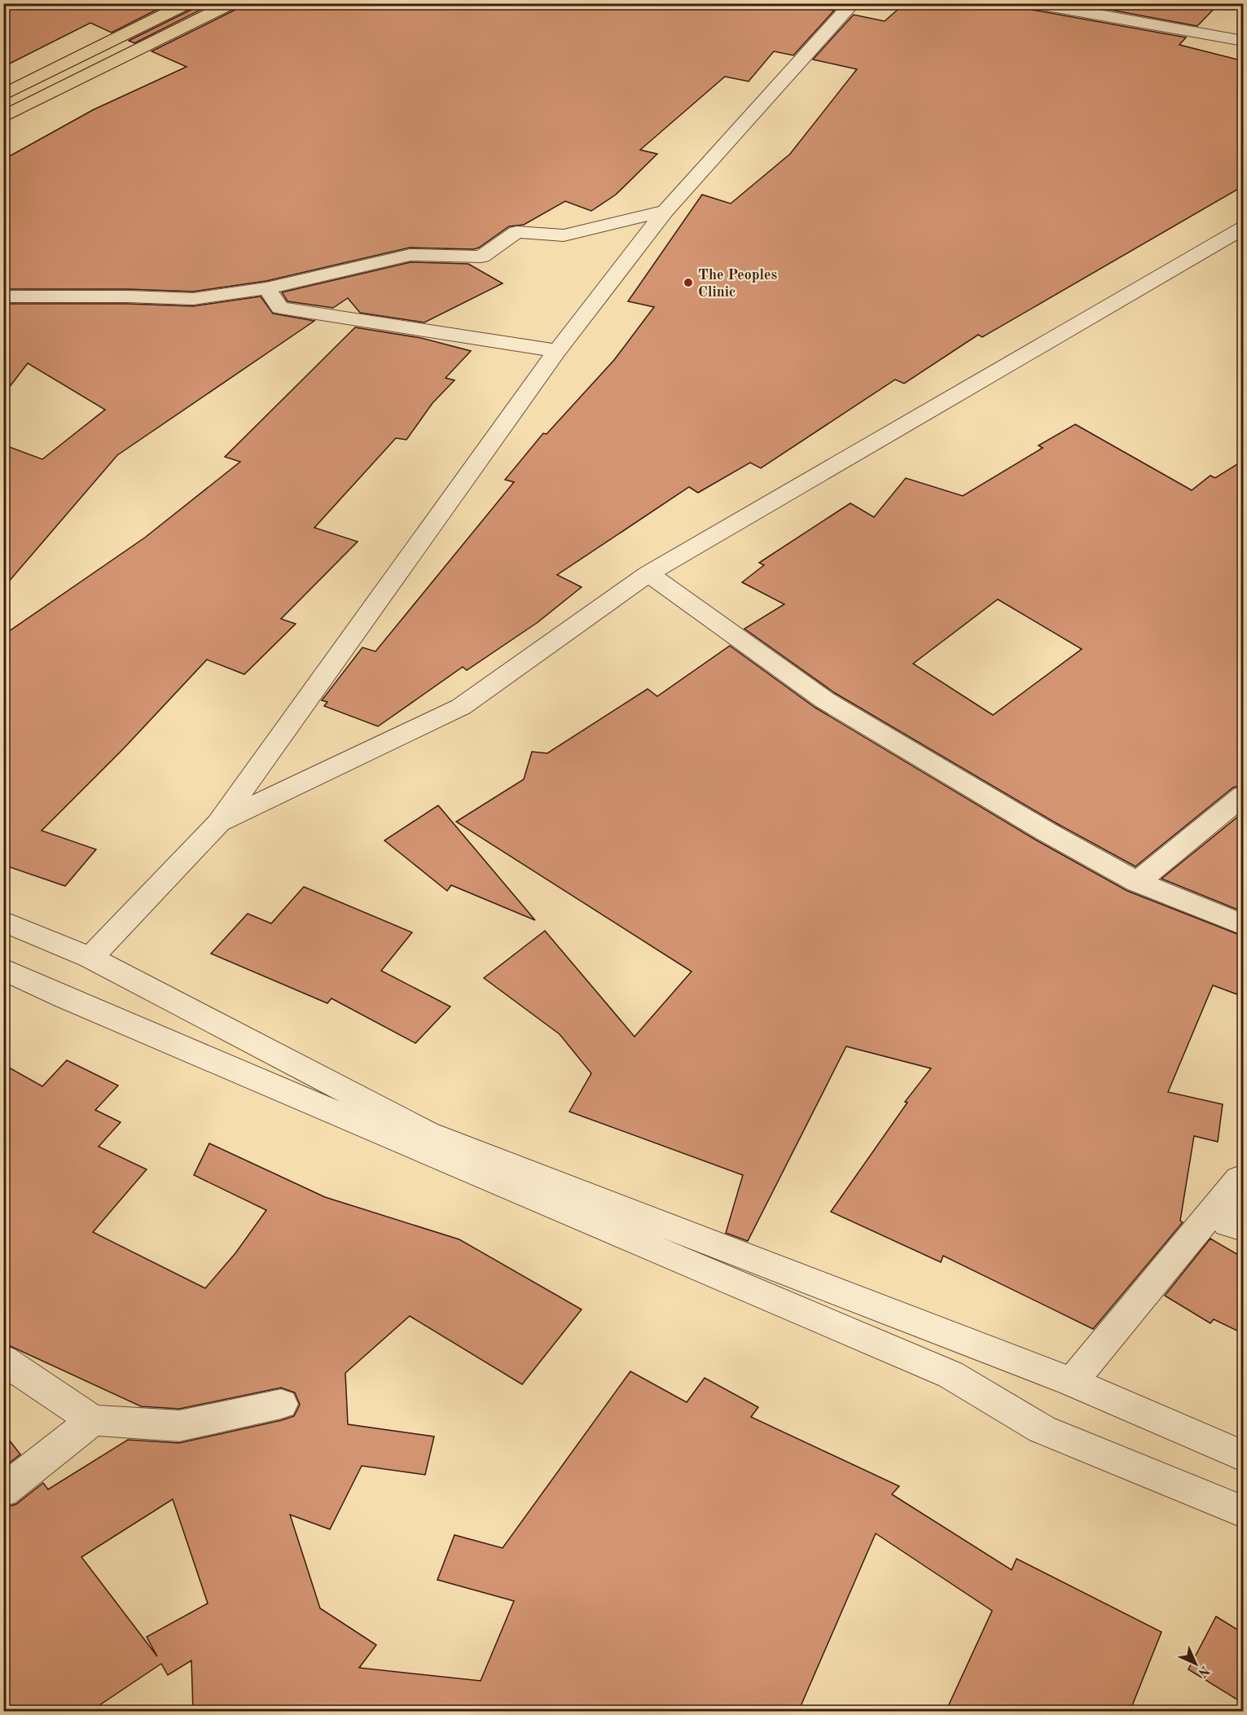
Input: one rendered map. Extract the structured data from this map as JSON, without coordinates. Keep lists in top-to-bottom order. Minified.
{"places":["The Peoples Clinic"],"north":"bottom right"}
